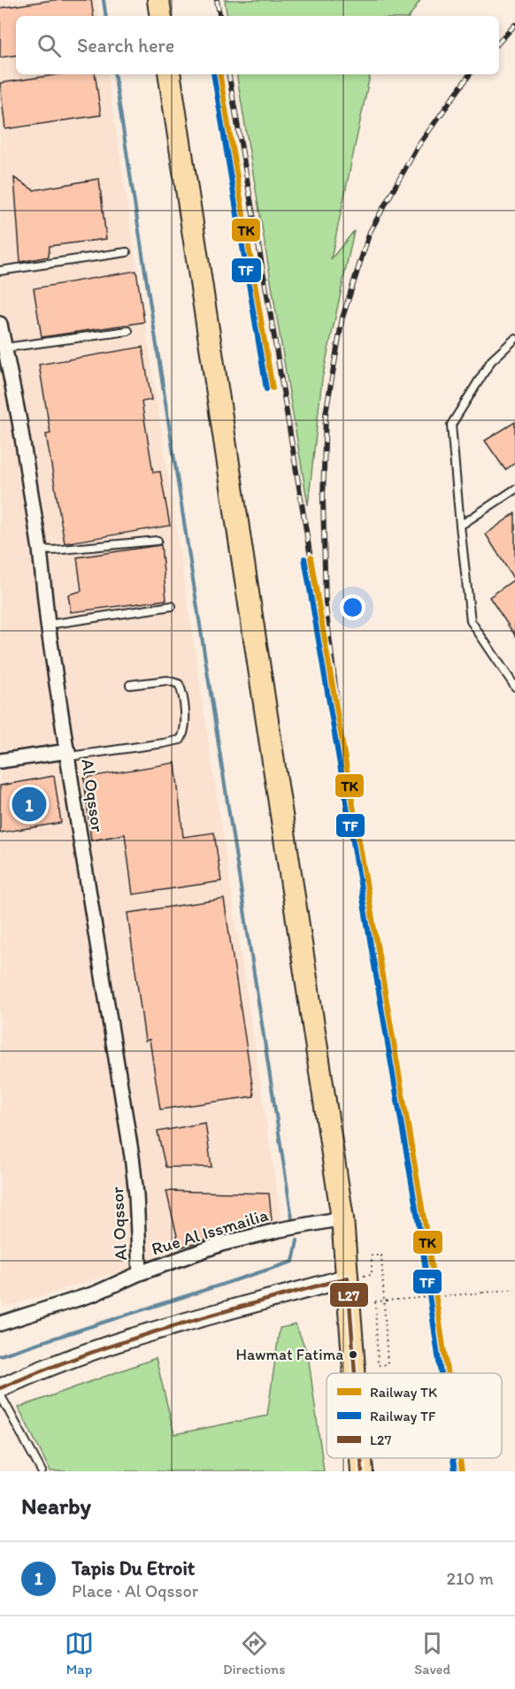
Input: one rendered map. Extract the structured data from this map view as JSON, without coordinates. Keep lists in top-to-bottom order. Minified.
{"streets":{"street":["Al Oqssor","Rue Al Issmailia"]},"crossings":[["Al Oqssor","Rue Al Issmailia"]],"places":["Hawmat Fatima"],"lines":["rail line TK","rail line TF","transit line L27"],"legend":["Railway TK","Railway TF","L27"],"page":{"search":"Search here","pins":"1","heading":"Nearby","list":[{"mark":"1","name":"Tapis Du Etroit","note":"Place · Al Oqssor","value":"210 m"}],"nav":["Map","Directions","Saved"]}}
